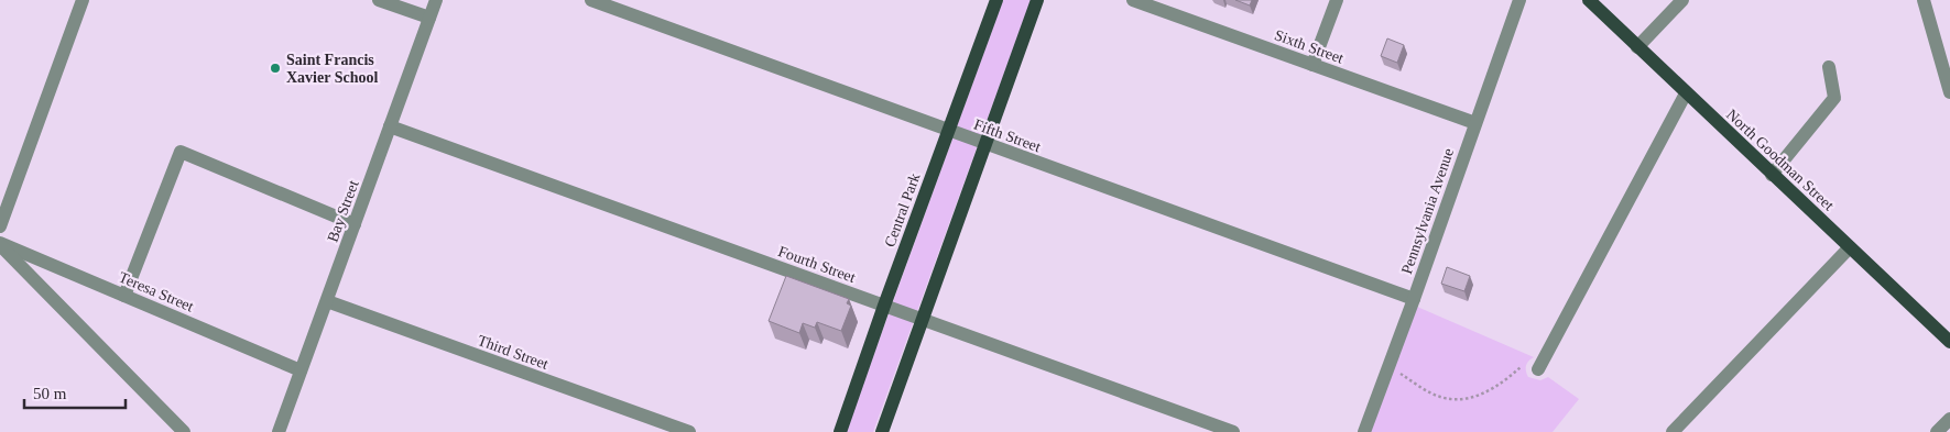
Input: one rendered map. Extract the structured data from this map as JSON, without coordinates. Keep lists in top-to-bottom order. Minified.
{"streets":{"main road":["North Goodman Street","Central Park"],"street":["Sixth Street","Fifth Street","Bay Street","Pennsylvania Avenue","Fourth Street","Teresa Street","Third Street"]},"crossings":[["Sixth Street","Pennsylvania Avenue"],["Fifth Street","Central Park"],["Fifth Street","Pennsylvania Avenue"],["Central Park","Fourth Street"],["Bay Street","Fourth Street"],["Bay Street","Teresa Street"],["Bay Street","Third Street"]],"places":["Saint Francis Xavier School"],"scale_bar":"50 m"}
